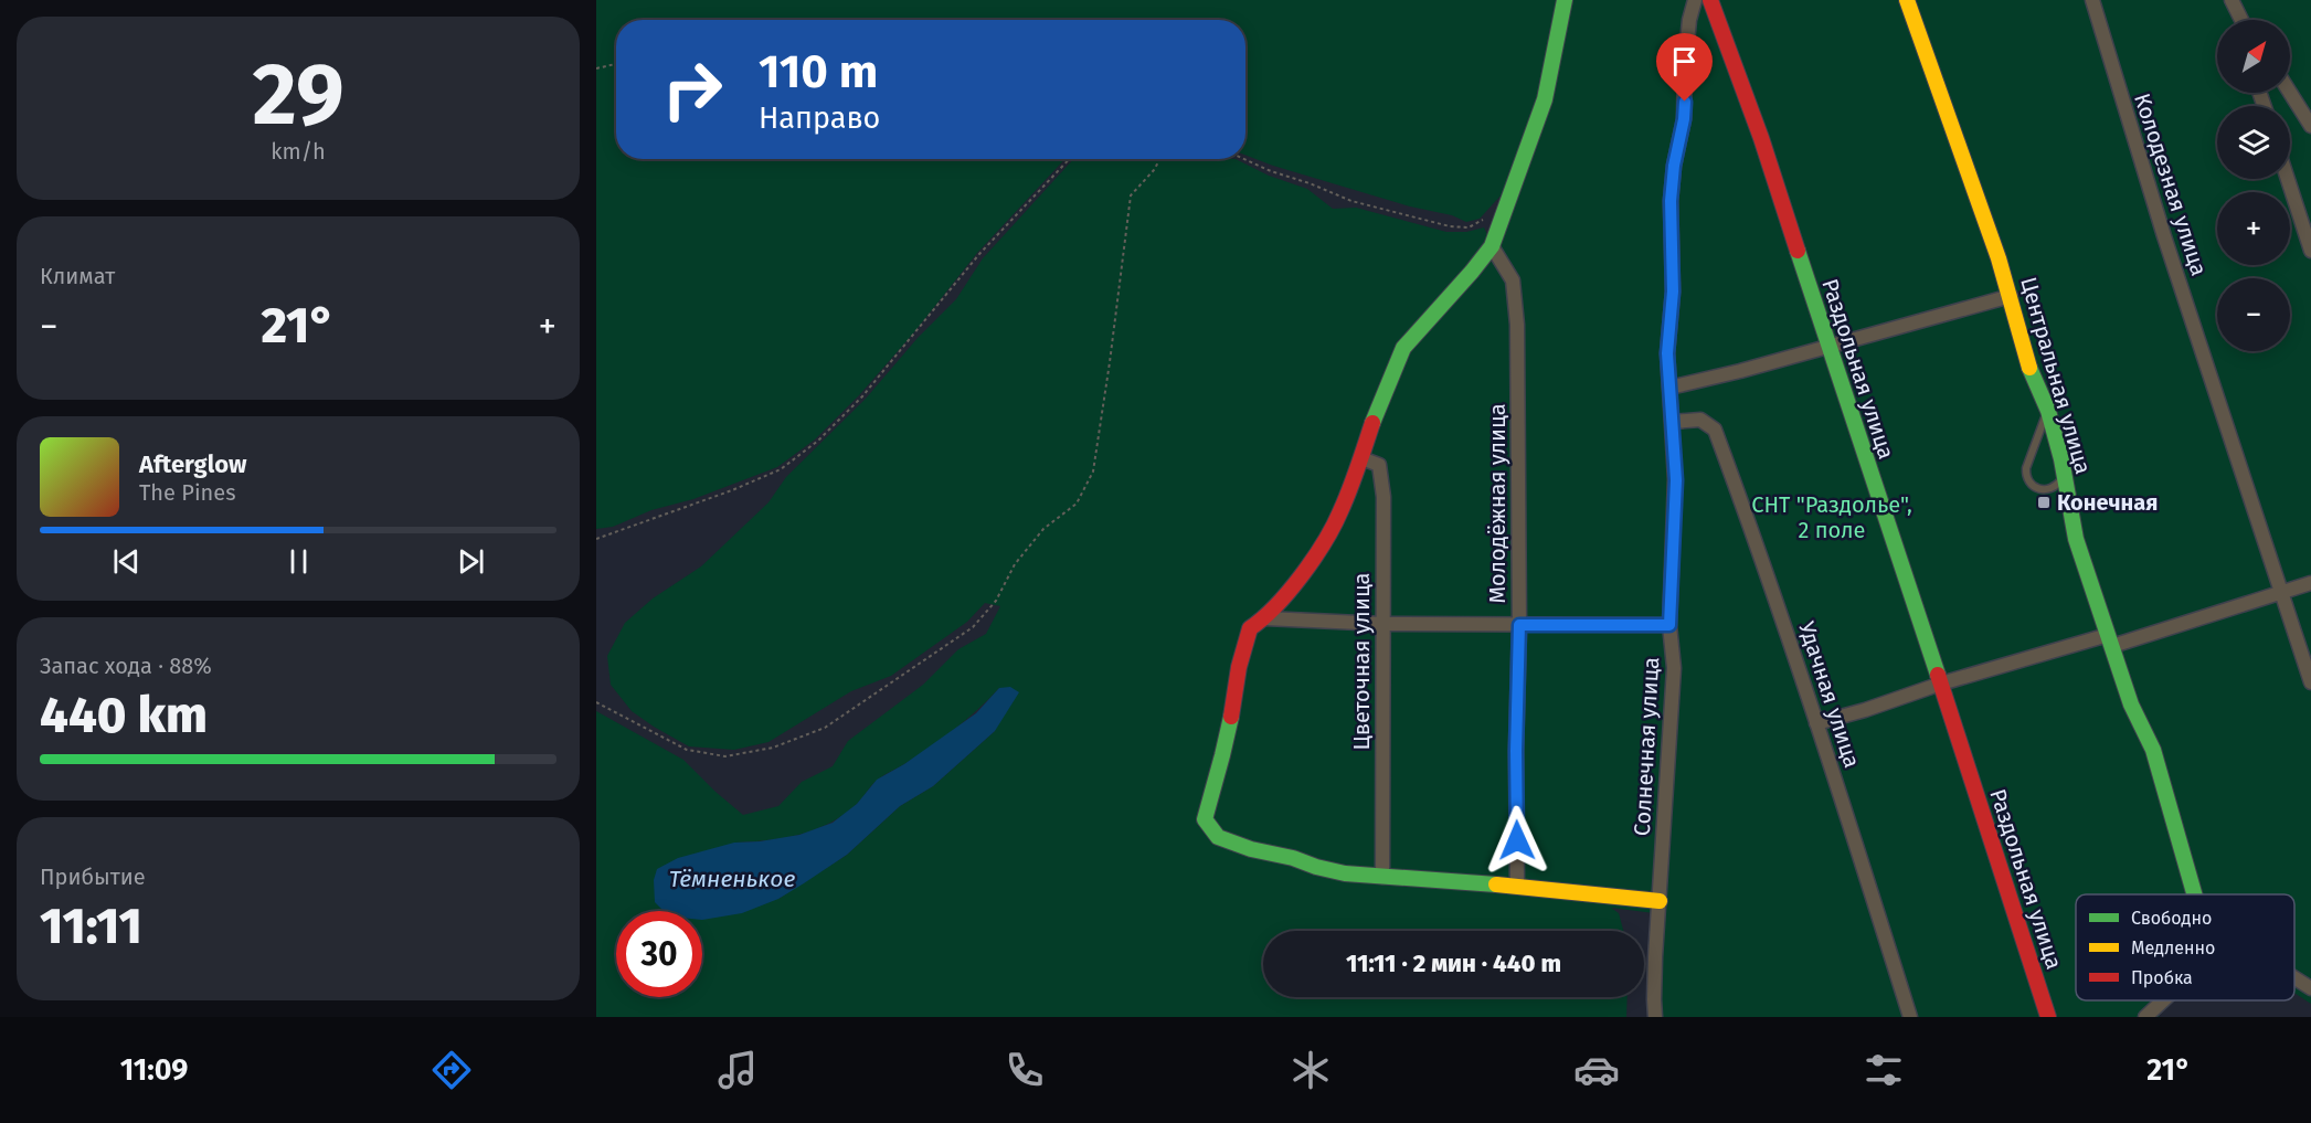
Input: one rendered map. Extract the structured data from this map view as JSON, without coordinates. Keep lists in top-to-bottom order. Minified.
{"streets":{"street":["Колодезная улица","Раздольная улица","Центральная улица","Молодёжная улица","Цветочная улица","Удачная улица","Солнечная улица"]},"crossings":[["Удачная улица","Солнечная улица"]],"water":["Тёмненькое"],"parks":["СНТ \"Раздолье\", 2 поле"],"places":{"transit":["Конечная"]},"legend":["Свободно","Медленно","Пробка"],"north":"top right","page":{"tile":[["29","km/h"],"Климат",["Запас хода · 88%","440 km"],["Прибытие","11:11"]],"map_buttons":["+","−"],"turn":["110 m","Направо"],"heat":["−","21°","+"],"song":["Afterglow","The Pines"],"limit":"30","trip":"11:11 · 2 мин · 440 m","tabs":["11:09","21°"]}}
